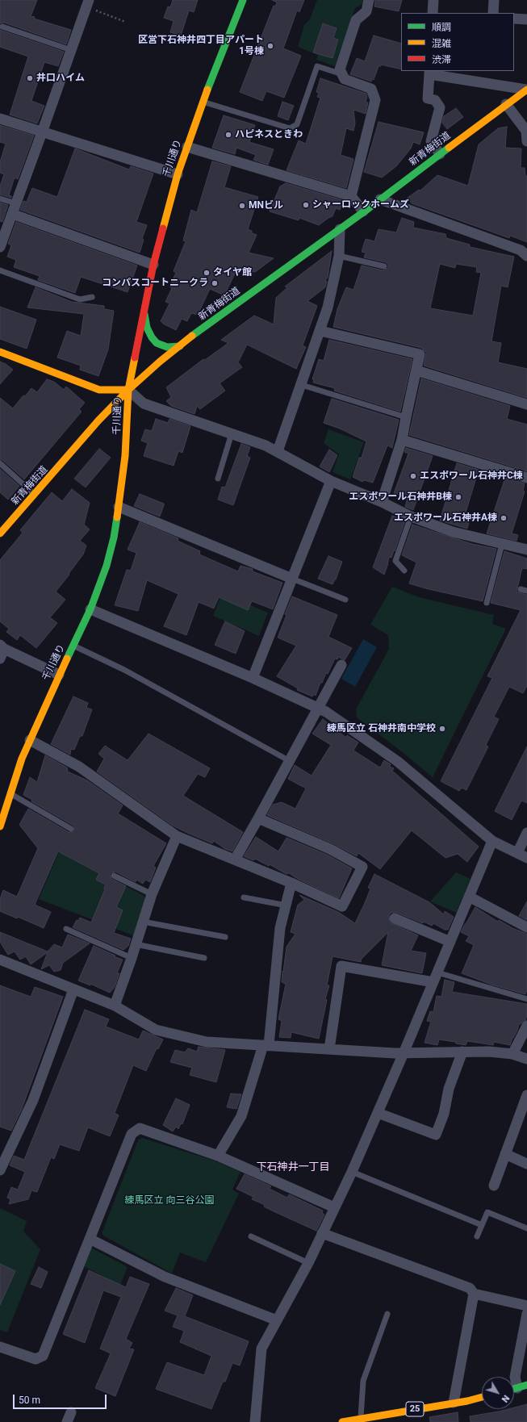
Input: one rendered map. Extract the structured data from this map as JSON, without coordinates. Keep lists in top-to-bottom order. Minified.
{"streets":{"main road":["新青梅街道","千川通り","25"]},"crossings":[["新青梅街道","千川通り"]],"districts":["下石神井一丁目"],"parks":["練馬区立 向三谷公園"],"places":["区営下石神井四丁目アパート 1号棟","井口ハイム","ハピネスときわ","シャーロックホームズ","MNビル","タイヤ館","コンパスコートニークラ","エスポワール石神井C棟","エスポワール石神井B棟","エスポワール石神井A棟","練馬区立 石神井南中学校"],"legend":["順調","混雑","渋滞"],"scale_bar":"50 m","north":"bottom right"}
